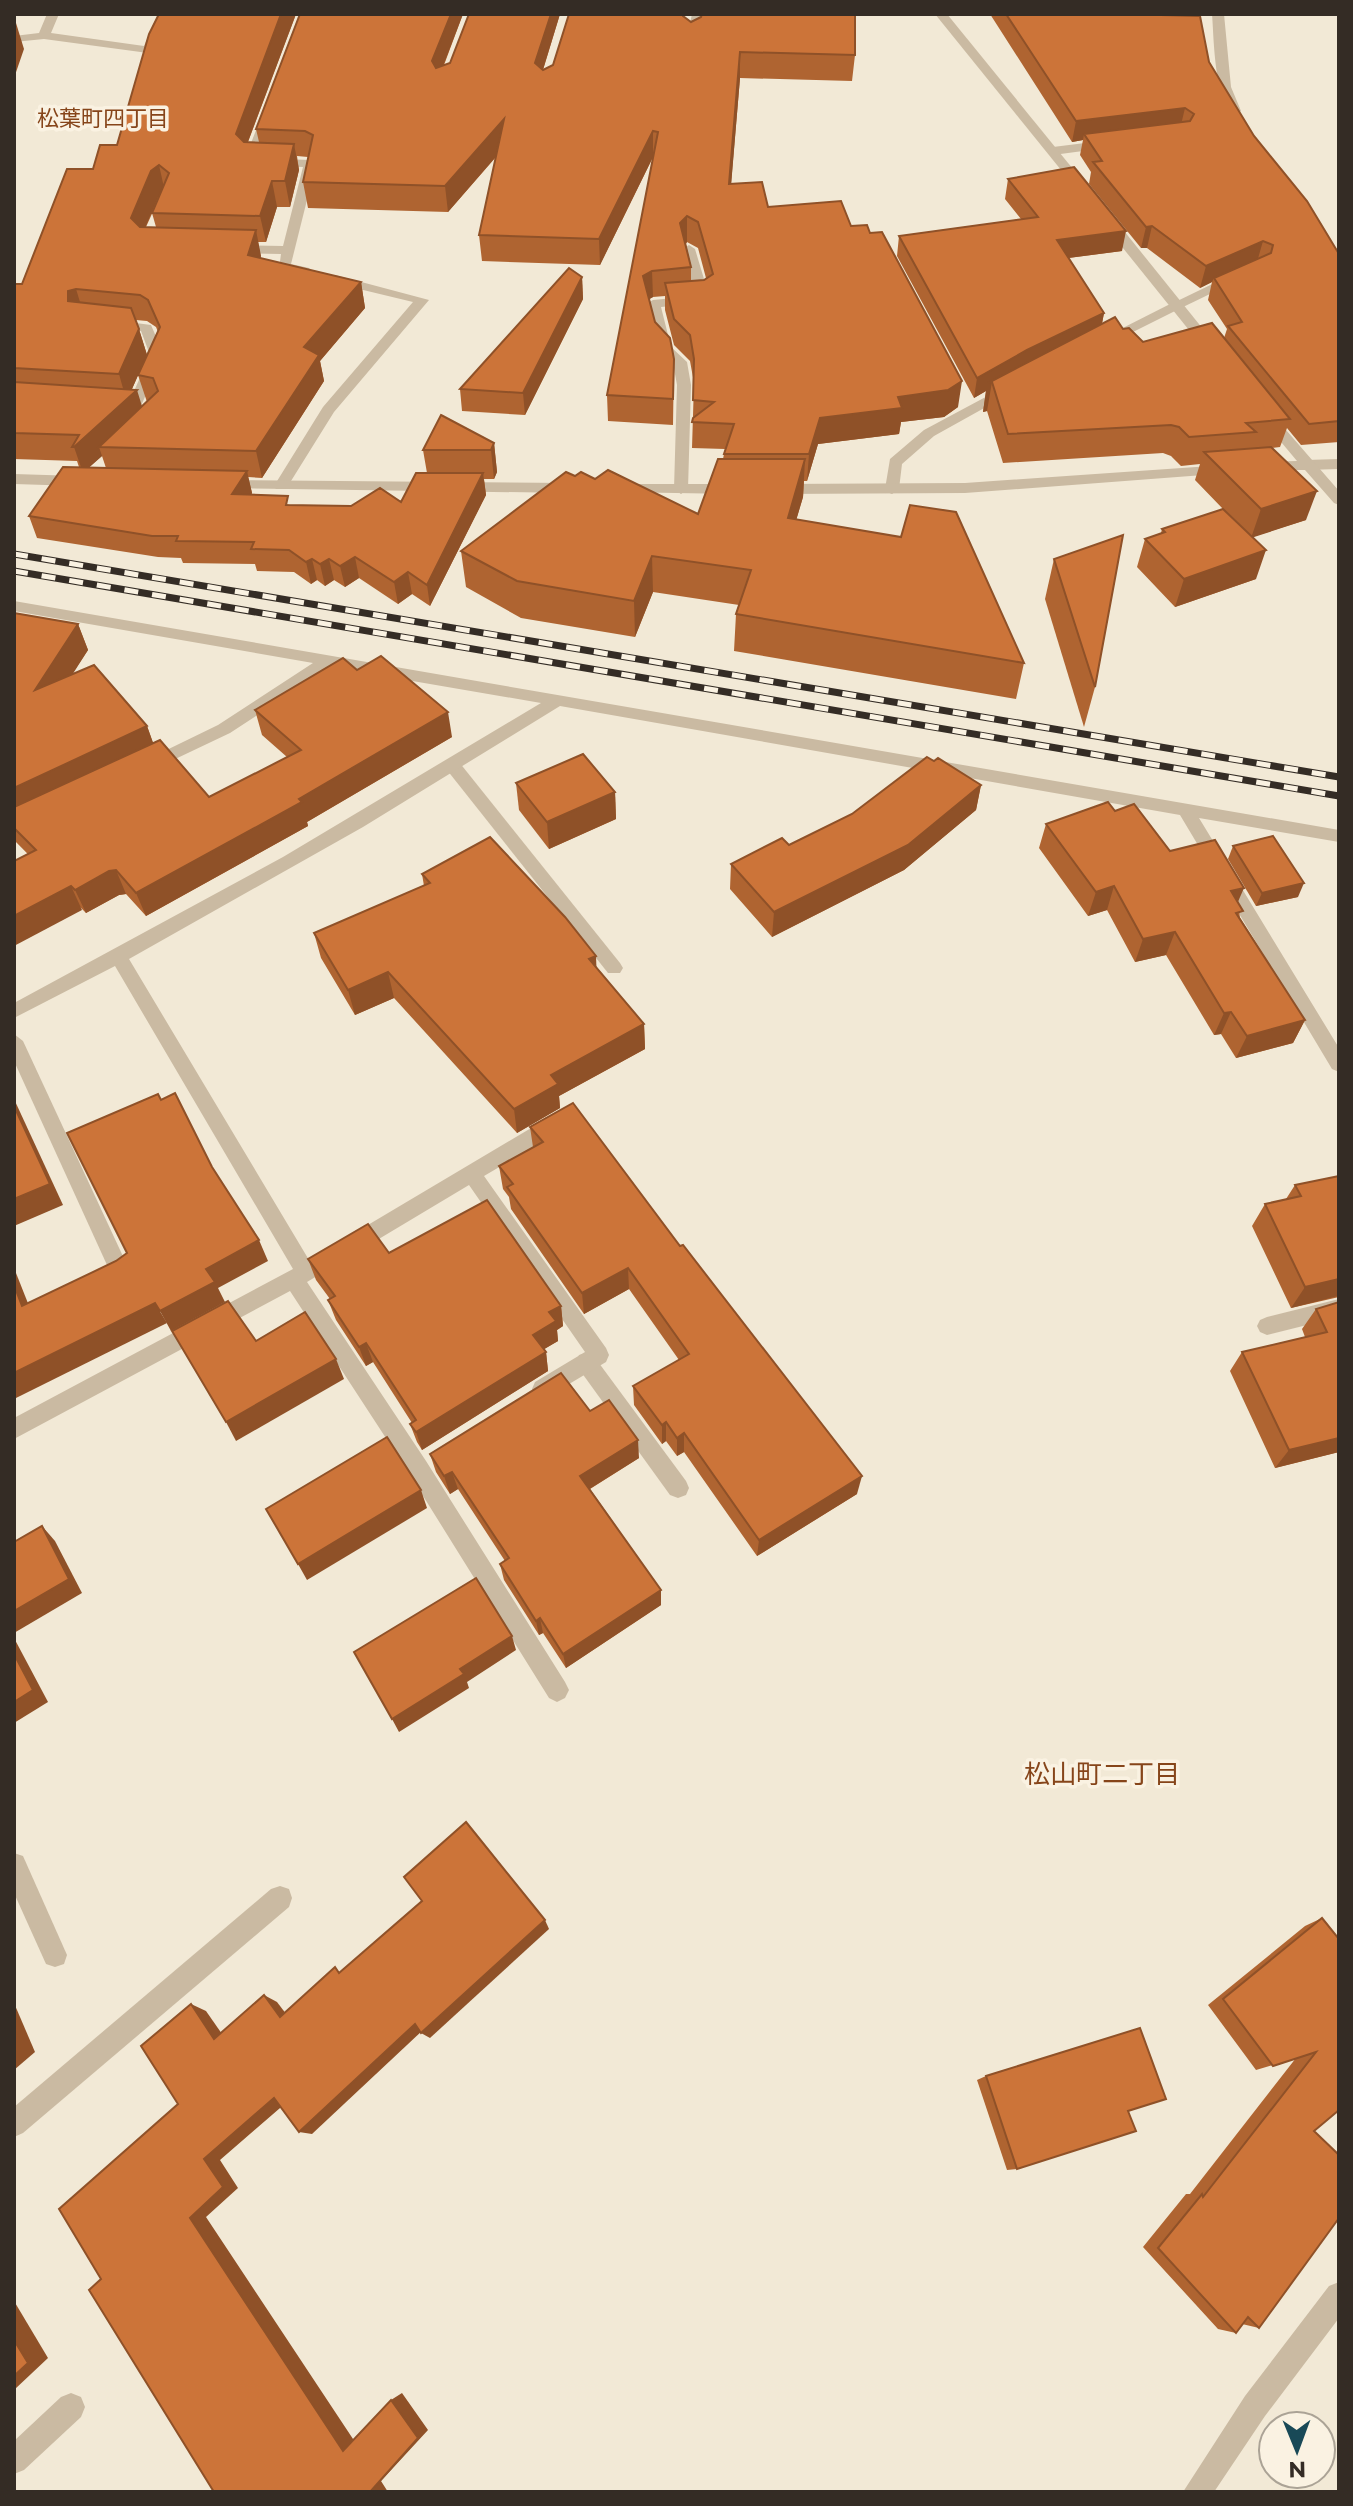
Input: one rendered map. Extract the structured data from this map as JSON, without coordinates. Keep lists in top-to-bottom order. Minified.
{"districts":["松葉町四丁目","松山町二丁目"],"north":"bottom"}
